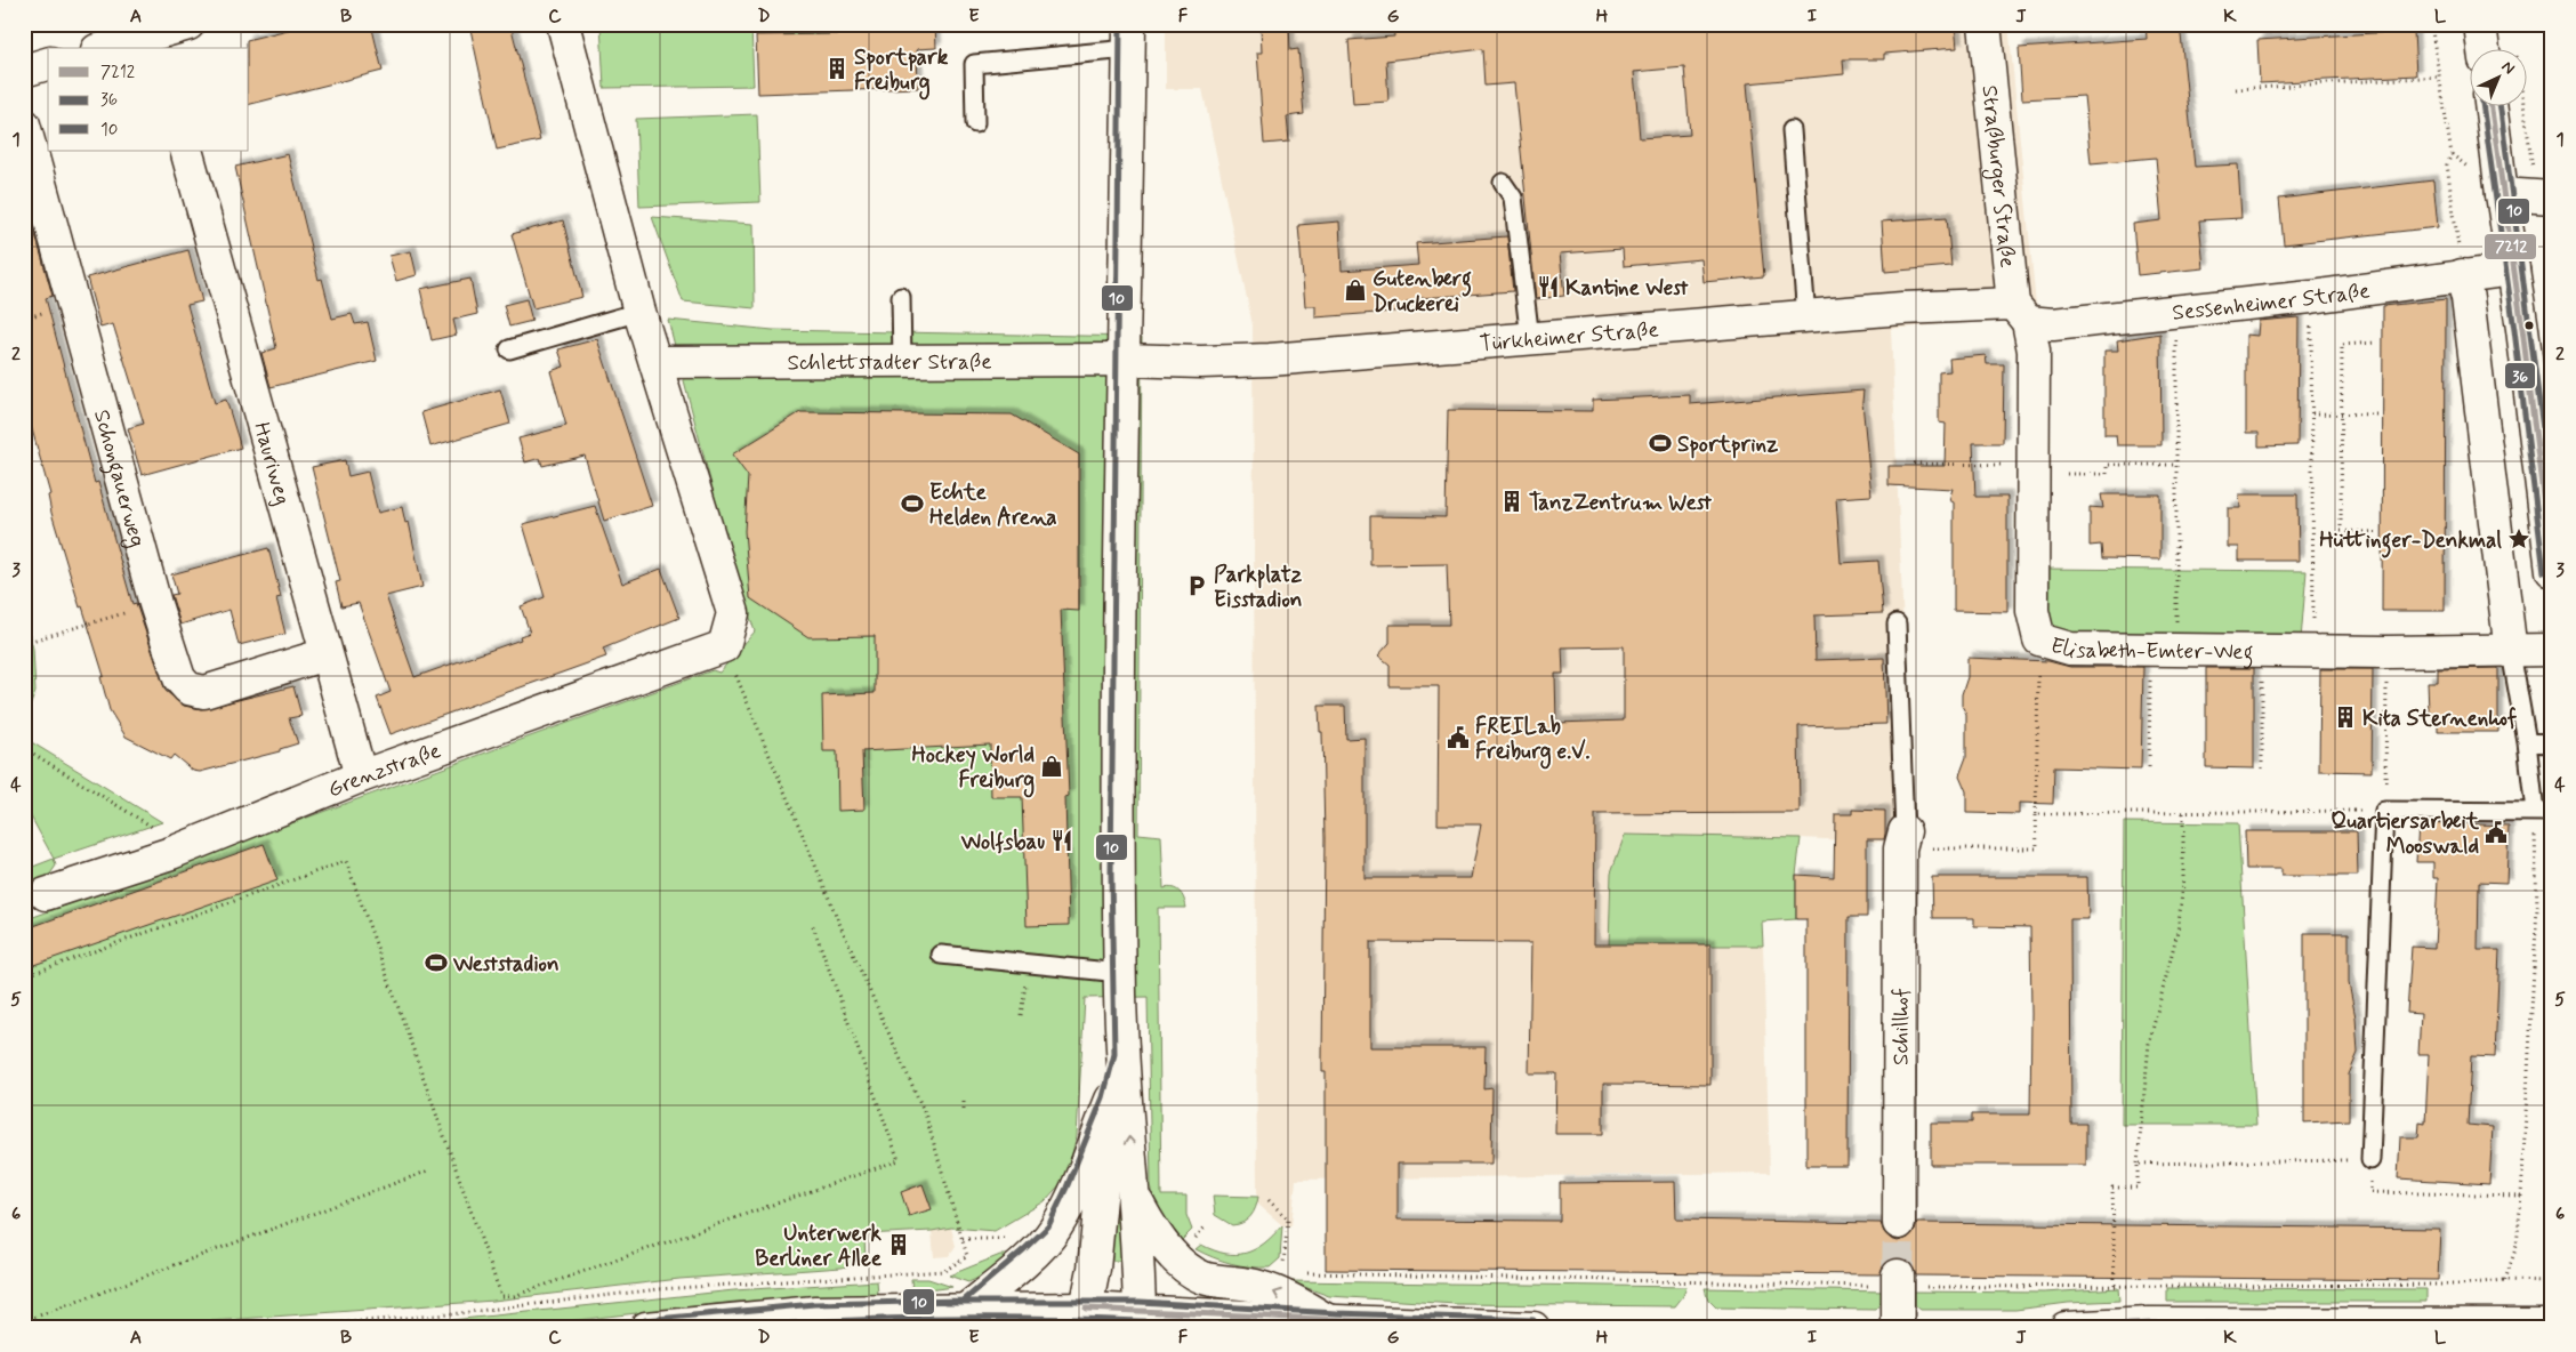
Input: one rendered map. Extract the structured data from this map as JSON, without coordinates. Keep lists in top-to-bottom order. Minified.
{"streets":{"street":["Straßburger Straße","Sessenheimer Straße","Türkheimer Straße","Schlettstadter Straße","Hauriweg","Schongauerweg","Elisabeth-Emter-Weg","Grenzstraße","Schillhof"]},"crossings":[["Straßburger Straße","Sessenheimer Straße"],["Straßburger Straße","Türkheimer Straße"],["Straßburger Straße","Elisabeth-Emter-Weg"],["Sessenheimer Straße","Türkheimer Straße"],["Sessenheimer Straße","Elisabeth-Emter-Weg"],["Türkheimer Straße","Schlettstadter Straße"],["Türkheimer Straße","Elisabeth-Emter-Weg"],["Hauriweg","Schongauerweg"],["Hauriweg","Grenzstraße"]],"places":{"building":["Sportpark Freiburg","TanzZentrum West","Kita Sternenhof","Unterwerk Berliner Allee"],"restaurant":["Kantine West","Wolfsbau"],"shop":["Gutenberg Druckerei","Hockey World Freiburg"],"sports":["Sportprinz","Echte Helden Arena","Weststadion"],"place":["Hüttinger-Denkmal"],"parking":["Parkplatz Eisstadion"],"public building":["FREILab Freiburg e.V.","Quartiersarbeit Mooswald"]},"lines":["transit line 10","transit line 7212","transit line 36"],"legend":["7212","36","10"],"north":"top right","grid":{"columns":["A","B","C","D","E","F","G","H","I","J","K","L"],"rows":["1","2","3","4","5","6"]}}
